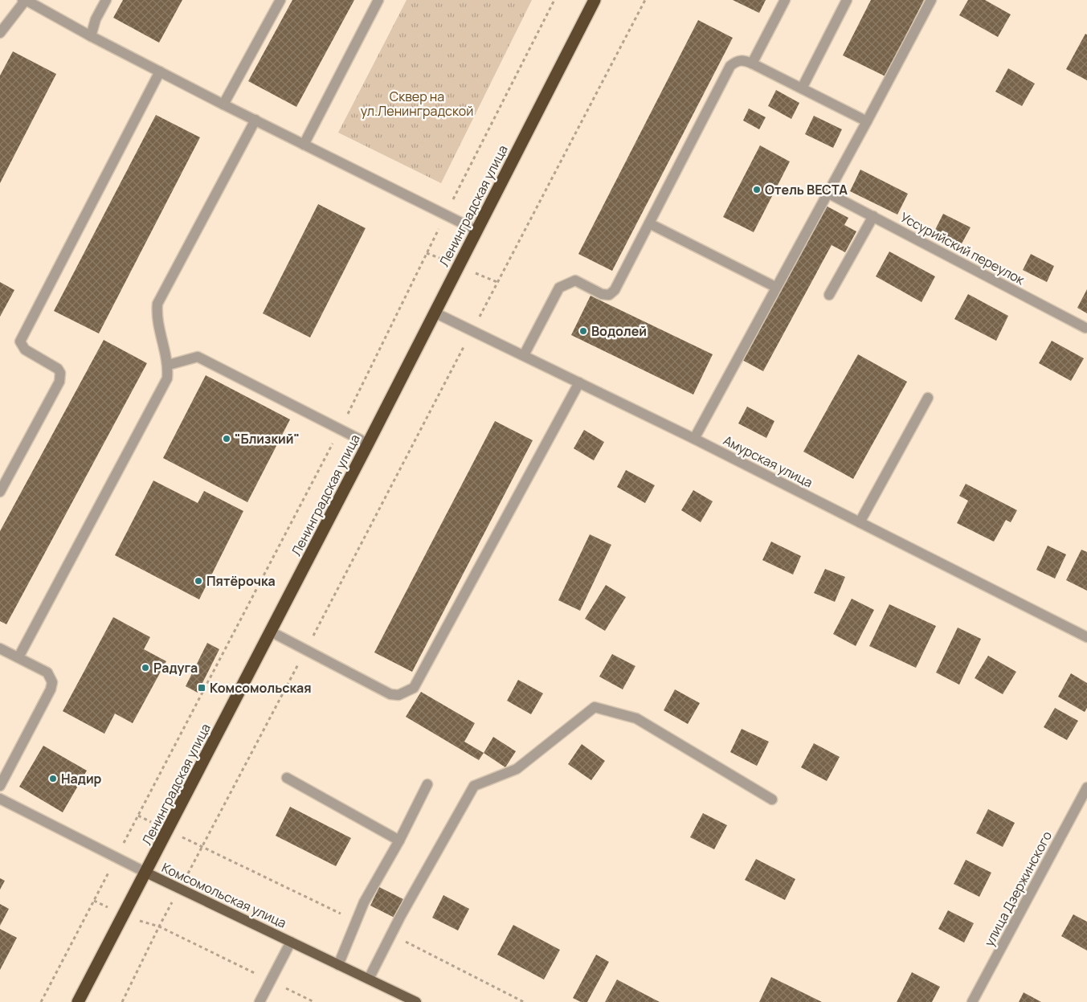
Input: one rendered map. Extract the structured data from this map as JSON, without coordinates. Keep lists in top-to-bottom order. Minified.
{"streets":{"highway":["Ленинградская улица"],"main road":["Комсомольская улица"],"street":["Уссурийский переулок","Амурская улица","улица Дзержинского"]},"crossings":[["Ленинградская улица","Амурская улица"],["Ленинградская улица","Комсомольская улица"]],"parks":["Сквер на ул.Ленинградской"],"places":{"other":["Отель ВЕСТА","Водолей","\"Близкий\"","Пятёрочка","Радуга","Надир"],"transit":["Комсомольская"]}}
